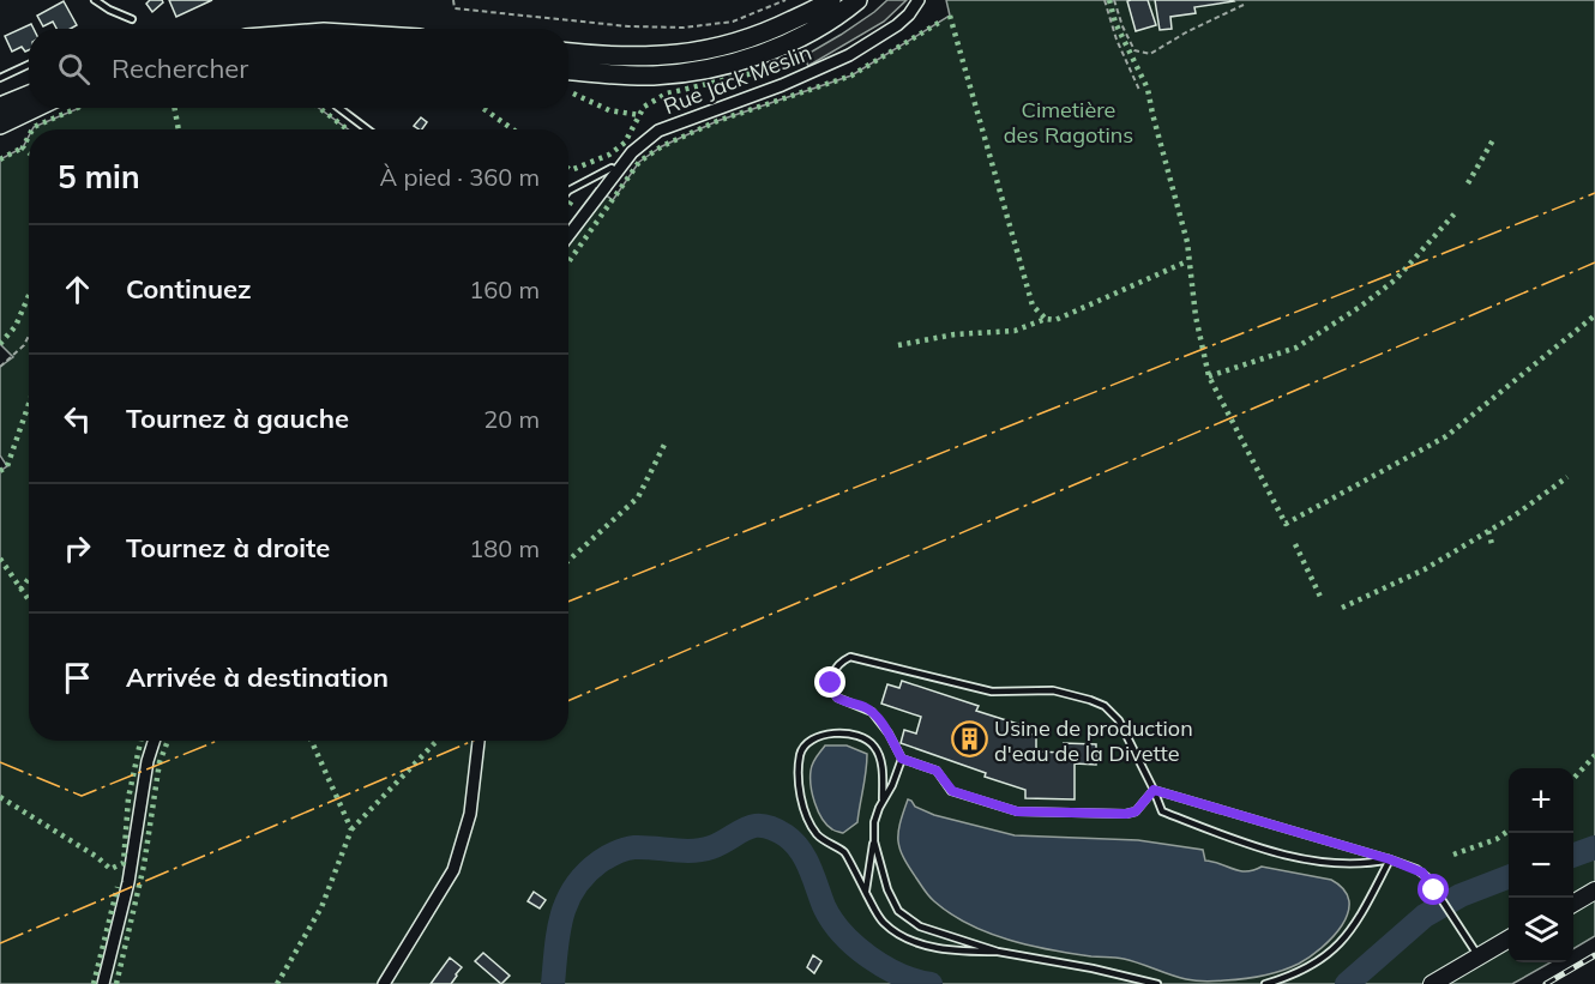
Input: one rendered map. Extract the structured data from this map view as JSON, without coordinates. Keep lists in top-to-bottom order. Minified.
{"streets":{"street":["Rue Jack Meslin"]},"parks":["Cimetière des Ragotins"],"places":{"building":["Usine de production d'eau de la Divette"]},"page":{"search":"Rechercher","heading":["5 min","À pied · 360 m"],"list":[["Continuez","160 m"],["Tournez à gauche","20 m"],["Tournez à droite","180 m"],"Arrivée à destination"],"map_buttons":["+","−"]}}
